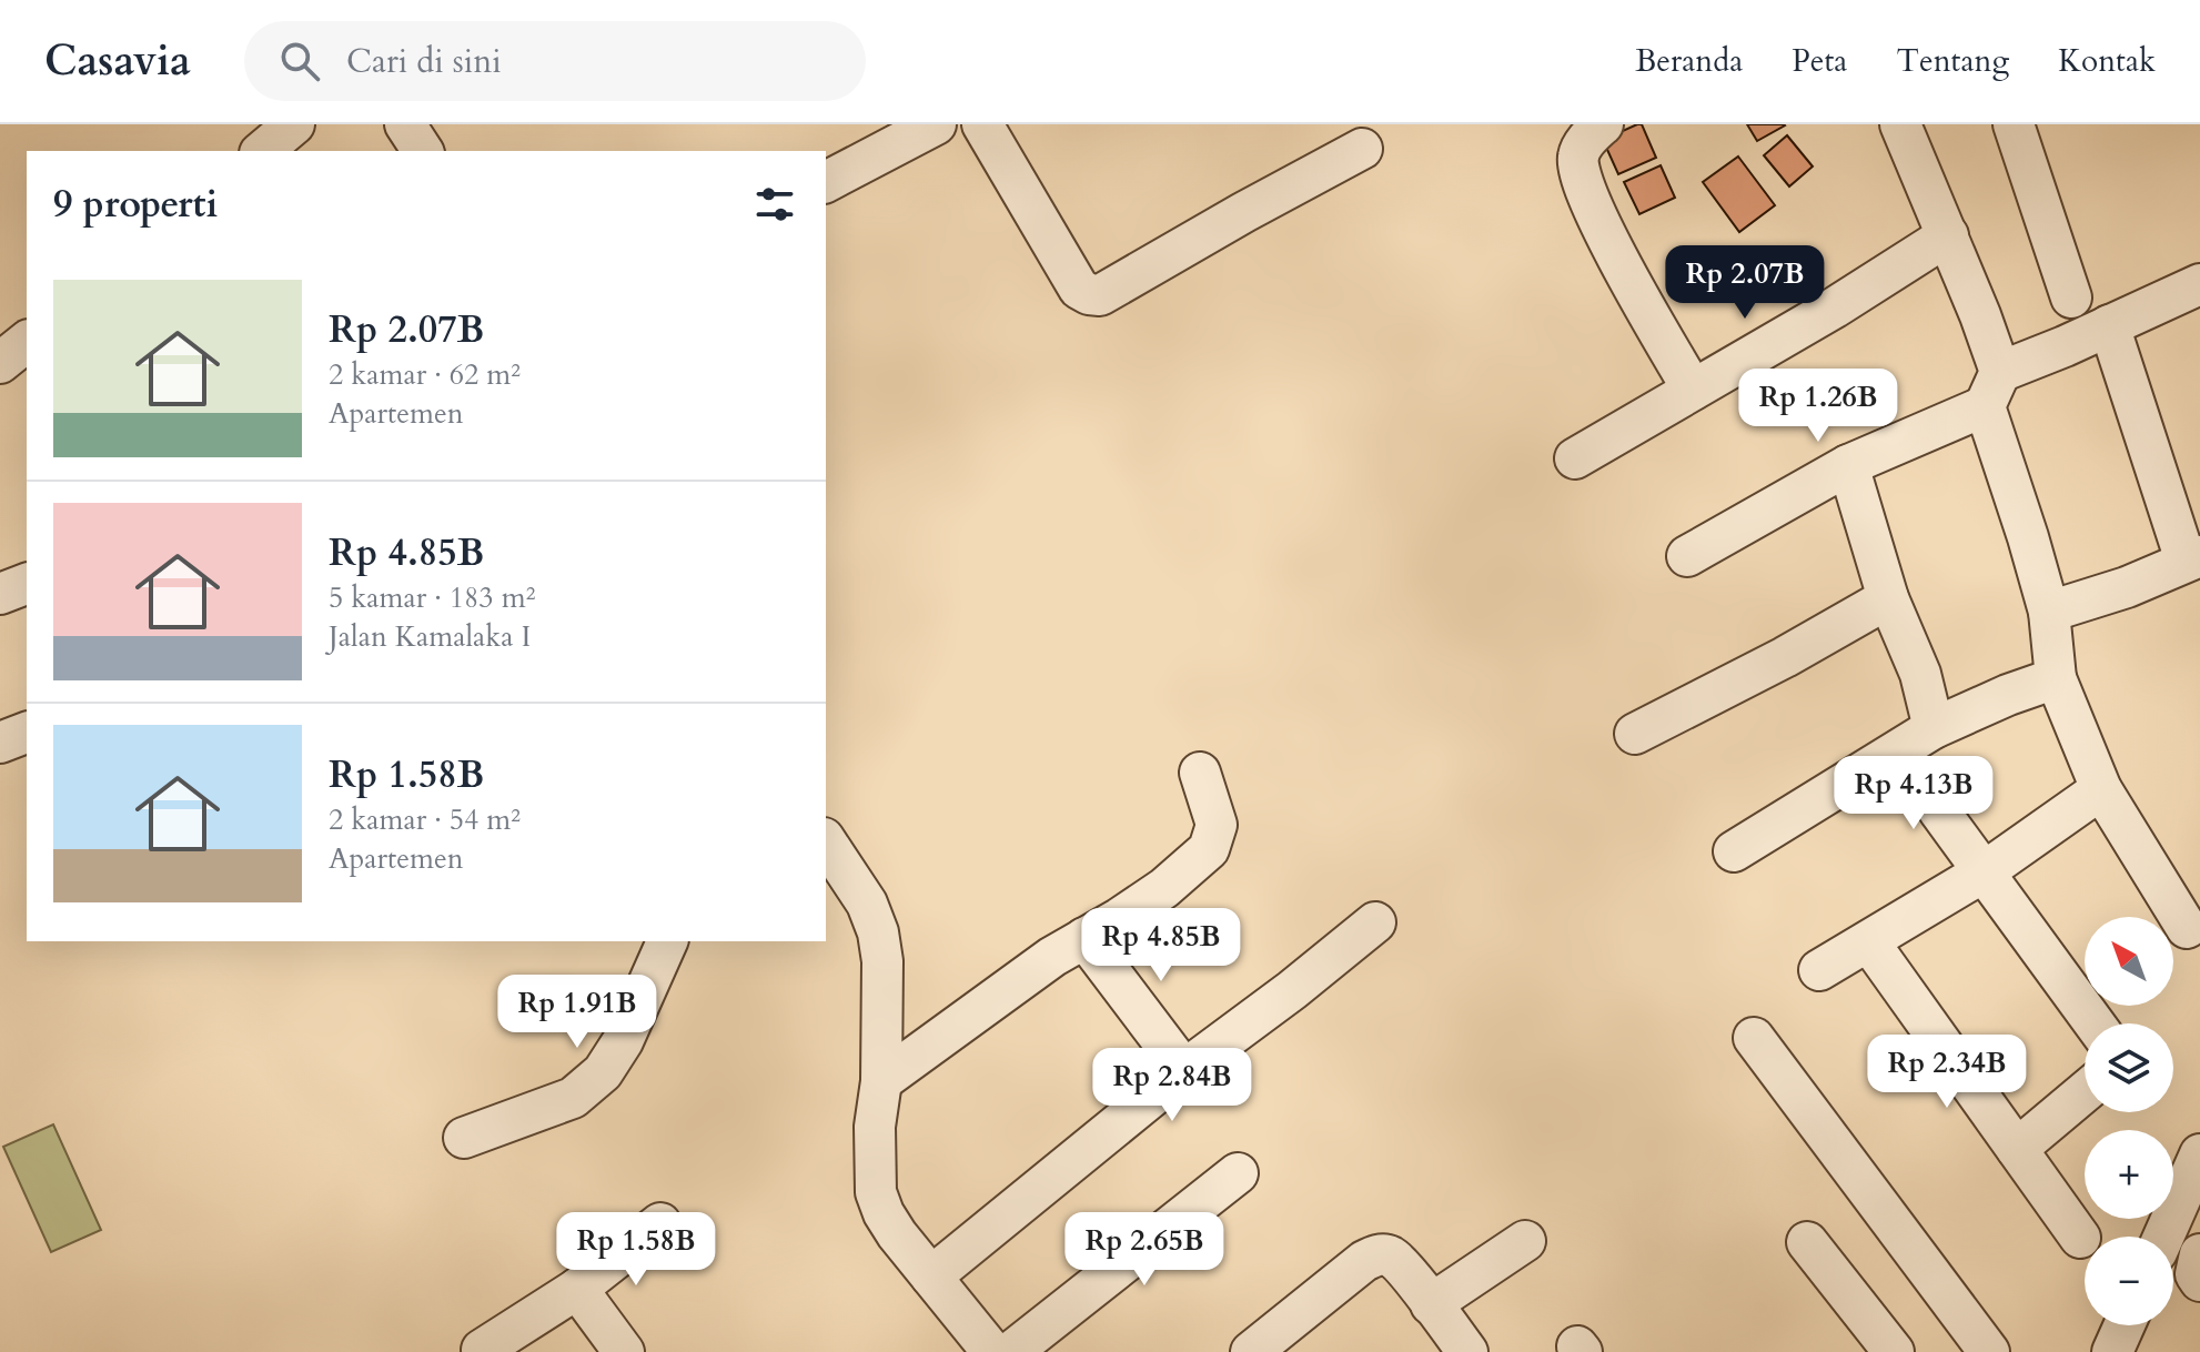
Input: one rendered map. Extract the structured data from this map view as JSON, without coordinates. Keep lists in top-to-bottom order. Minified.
{"north":"top left","page":{"header":"Casavia","search":"Cari di sini","nav":["Beranda","Peta","Tentang","Kontak"],"heading":"9 properti","price":["Rp 2.07B","Rp 1.26B","Rp 4.13B","Rp 4.85B","Rp 1.91B","Rp 2.34B","Rp 2.84B","Rp 1.58B","Rp 2.65B"],"list":[{"name":"Rp 2.07B","note":"2 kamar · 62 m² · Apartemen"},{"name":"Rp 4.85B","note":"5 kamar · 183 m² · Jalan Kamalaka I"},{"name":"Rp 1.58B","note":"2 kamar · 54 m² · Apartemen"}],"map_buttons":["+","−"]}}
